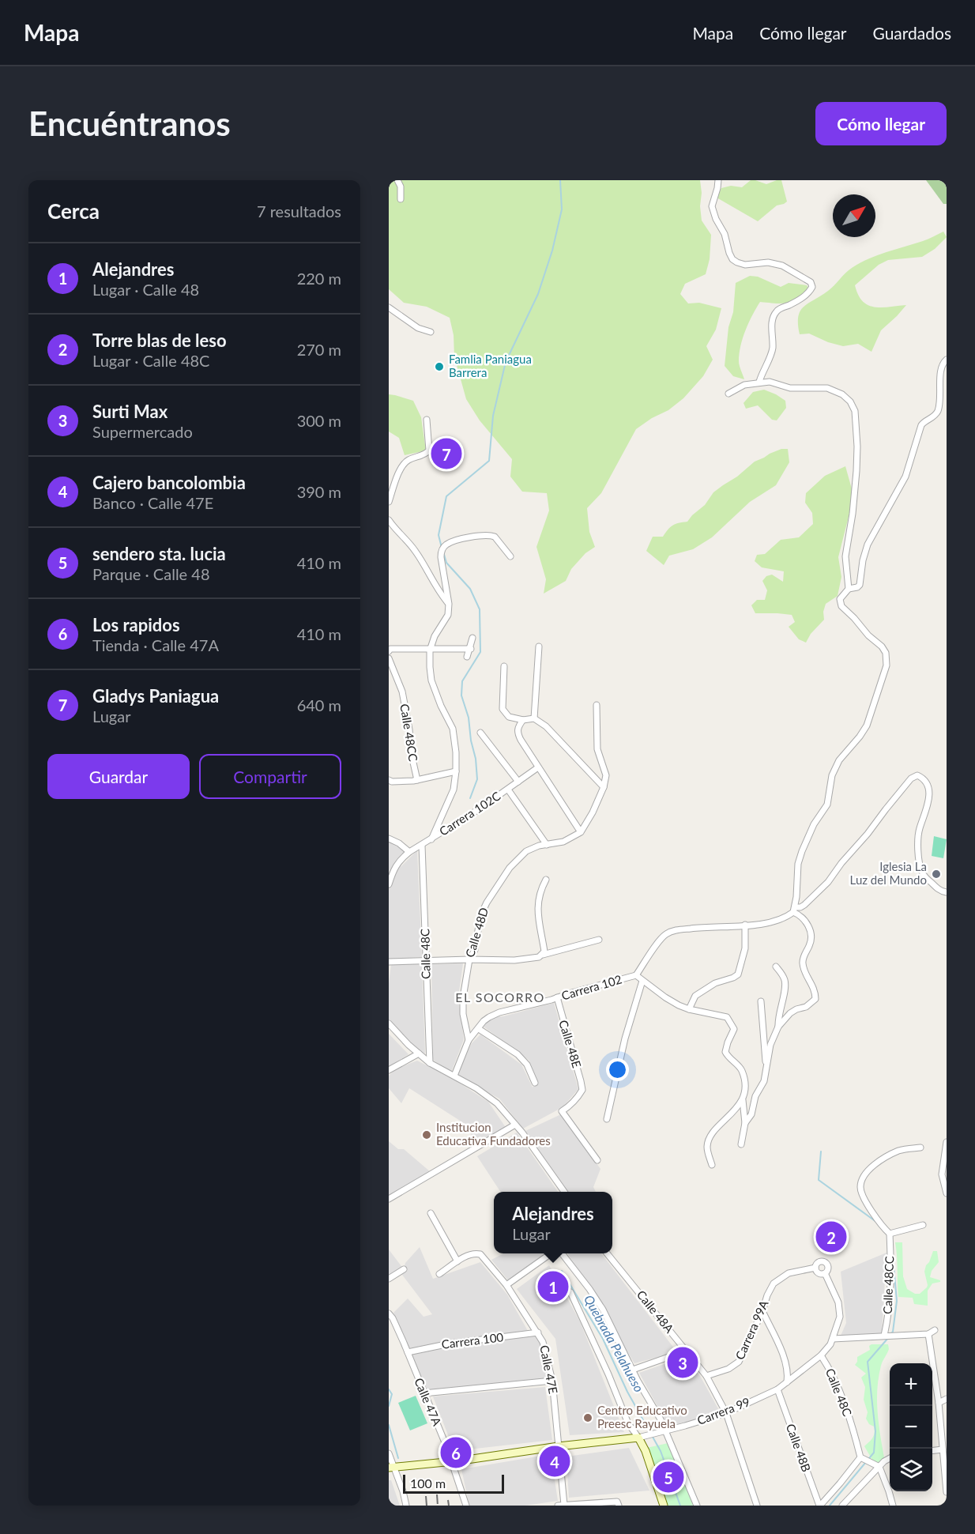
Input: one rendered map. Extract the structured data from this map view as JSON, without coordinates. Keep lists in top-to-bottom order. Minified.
{"streets":{"street":["Calle 48CC","Carrera 102C","Calle 48D","Calle 48C","Carrera 102","Calle 48E","Calle 48A","Carrera 99A","Carrera 100","Calle 47E","Calle 47A","Carrera 99","Calle 48B"]},"crossings":[["Carrera 102C","Calle 48C"],["Calle 48D","Carrera 102"],["Calle 48C","Carrera 99A"],["Calle 48C","Carrera 99"],["Carrera 102","Calle 48E"],["Calle 48A","Carrera 99A"],["Calle 48A","Carrera 99"],["Carrera 100","Calle 47E"],["Carrera 100","Calle 47A"],["Calle 47E","Carrera 99"],["Calle 47A","Carrera 99"],["Carrera 99","Calle 48B"]],"districts":["EL SOCORRO"],"water":["Quebrada Pelahueso"],"places":["Famlia Paniagua Barrera","Iglesia La Luz del Mundo","Institucion Educativa Fundadores","Centro Educativo Preesc Rayuela"],"scale_bar":"100 m","north":"top right","page":{"header":"Mapa","nav":["Mapa","Cómo llegar","Guardados"],"buttons":["Cómo llegar",["Guardar","Compartir"]],"title":"Encuéntranos","heading":["Cerca","7 resultados"],"list":[{"mark":"1","name":"Alejandres","note":"Lugar · Calle 48","value":"220 m"},{"mark":"2","name":"Torre blas de leso","note":"Lugar · Calle 48C","value":"270 m"},{"mark":"3","name":"Surti Max","note":"Supermercado","value":"300 m"},{"mark":"4","name":"Cajero bancolombia","note":"Banco · Calle 47E","value":"390 m"},{"mark":"5","name":"sendero sta. lucia","note":"Parque · Calle 48","value":"410 m"},{"mark":"6","name":"Los rapidos","note":"Tienda · Calle 47A","value":"410 m"},{"mark":"7","name":"Gladys Paniagua","note":"Lugar","value":"640 m"}],"pins":["7","2","1","3","6","4","5"],"popup":["Alejandres","Lugar"],"map_buttons":["+","−"],"scale":"100 m"}}
